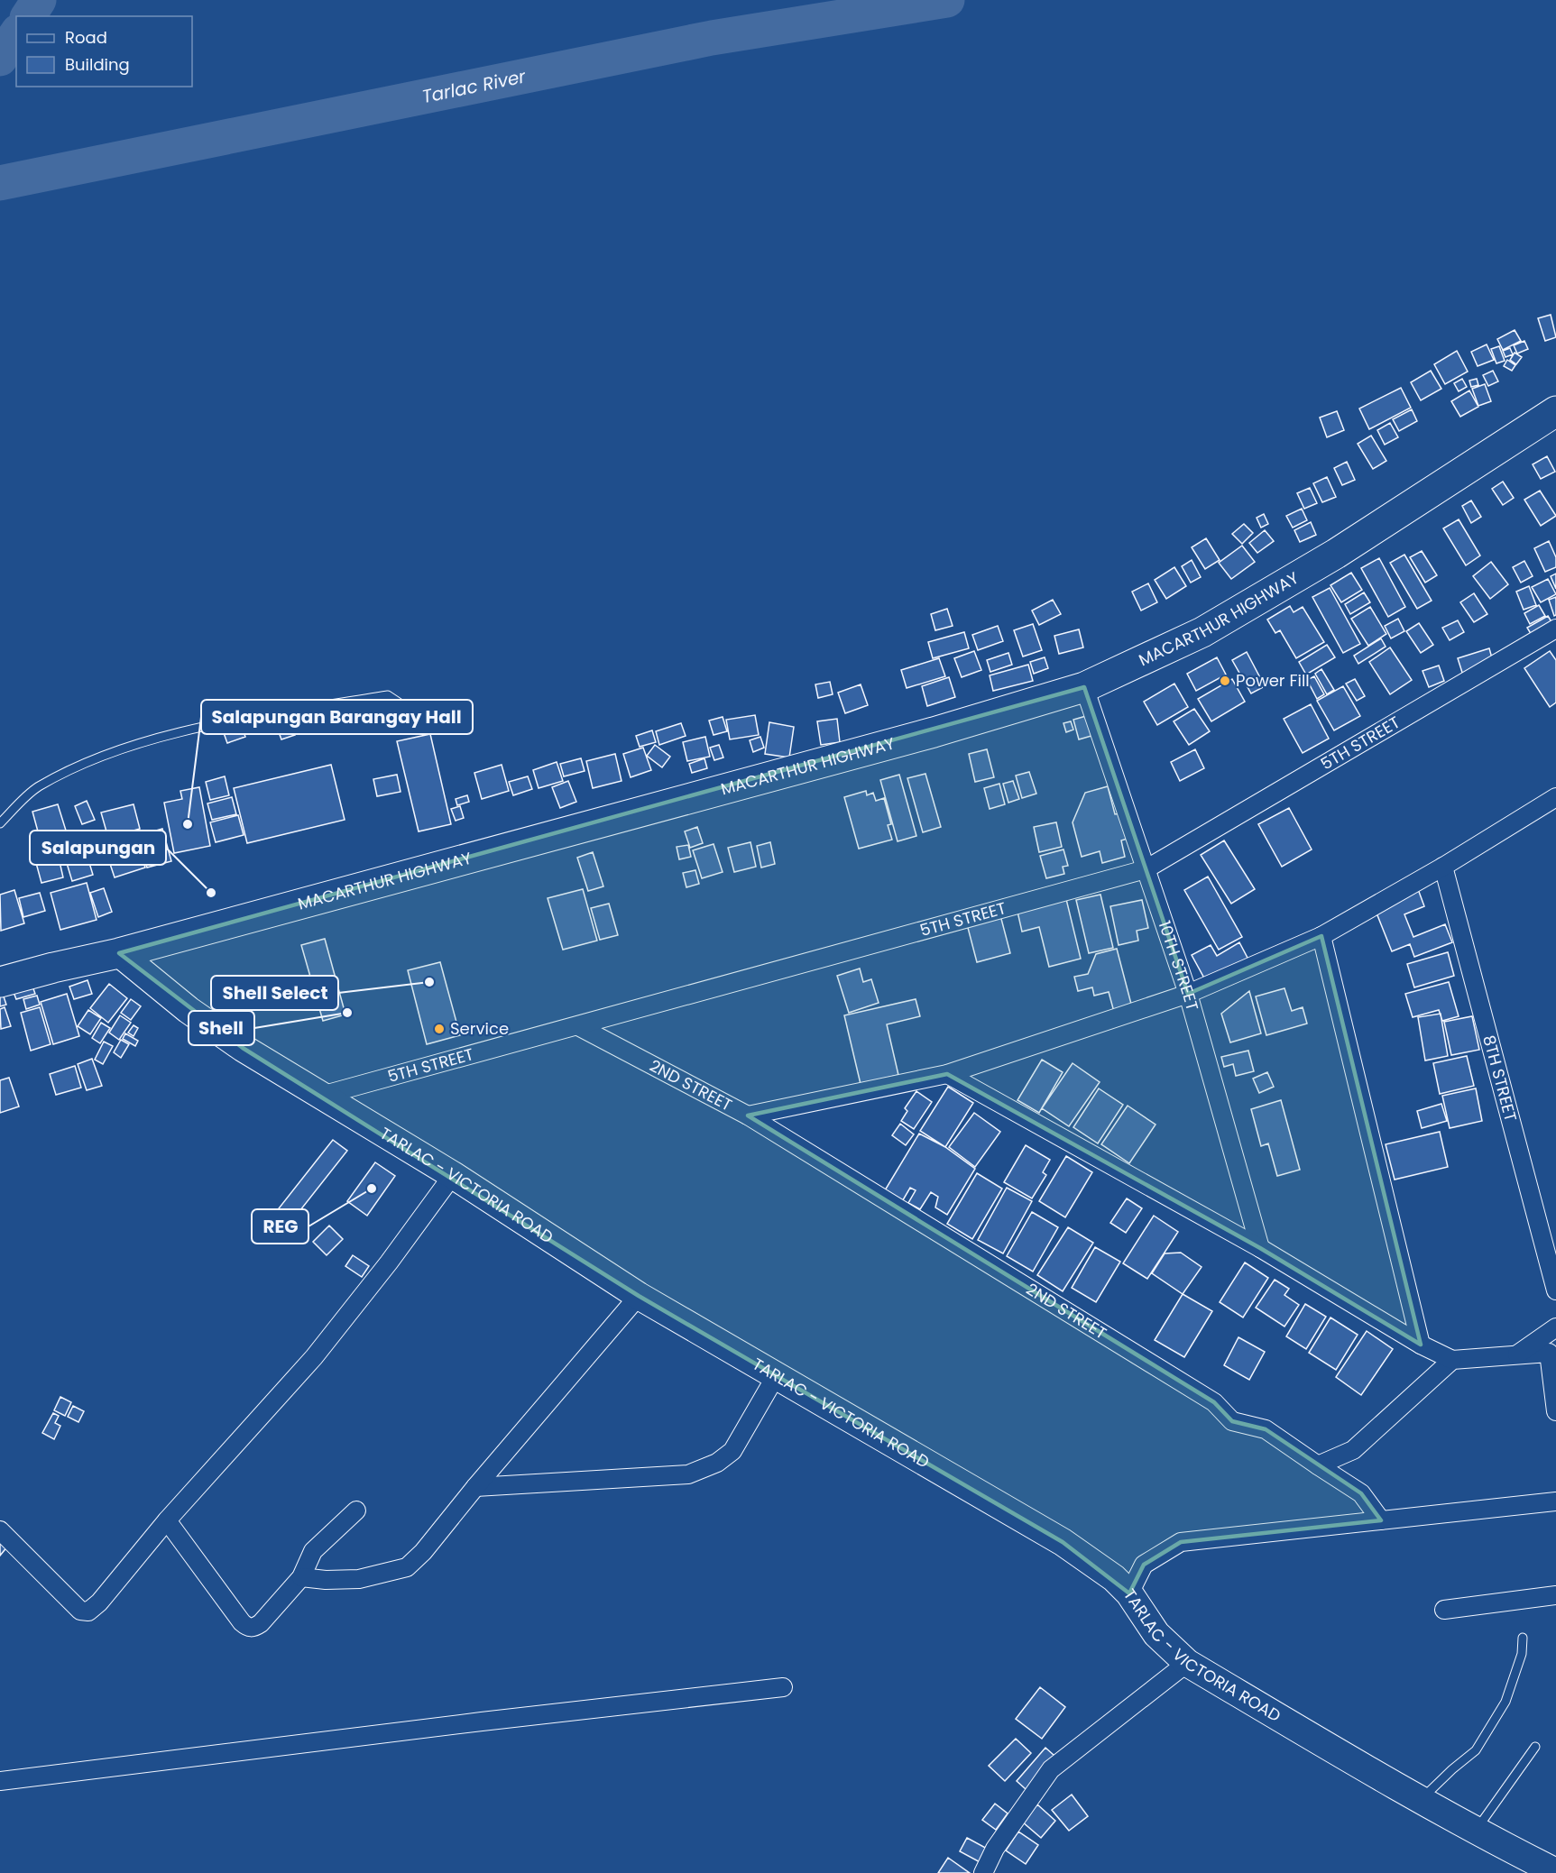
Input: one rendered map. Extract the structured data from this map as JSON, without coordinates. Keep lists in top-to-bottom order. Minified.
{"streets":{"highway":["MACARTHUR HIGHWAY"],"main road":["TARLAC - VICTORIA ROAD"],"street":["5TH STREET","10TH STREET","8TH STREET","2ND STREET"]},"crossings":[["MACARTHUR HIGHWAY","10TH STREET"],["MACARTHUR HIGHWAY","TARLAC - VICTORIA ROAD"],["5TH STREET","10TH STREET"],["5TH STREET","2ND STREET"],["5TH STREET","TARLAC - VICTORIA ROAD"]],"water":["Tarlac River"],"places":["Power Fill","Salapungan Barangay Hall","Salapungan","Shell Select","Shell","Service","REG"],"legend":["Road","Building"]}
